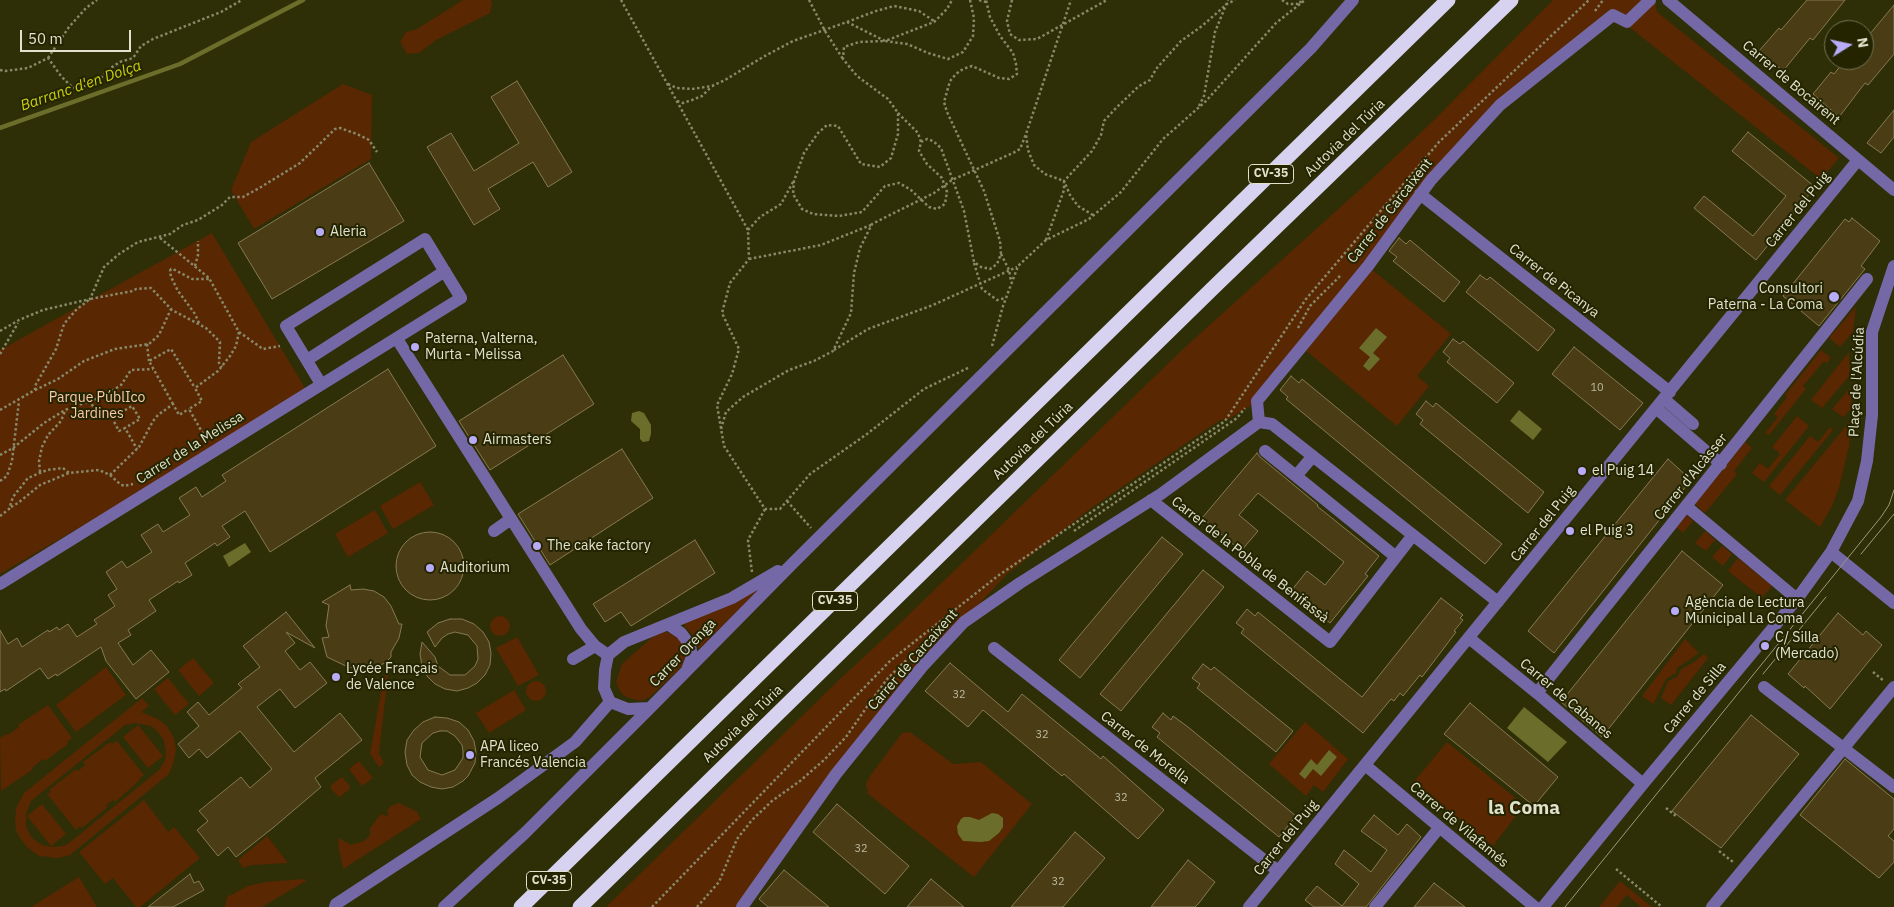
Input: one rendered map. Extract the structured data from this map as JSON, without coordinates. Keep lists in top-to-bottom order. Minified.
{"streets":{"highway":["Autovia del Túria","CV-35"],"street":["Carrer de Bocairent","Carrer del Puig","Carrer de Carcaixent","Carrer de Picanya","Plaça de l'Alcúdia","Carrer de la Melissa","Carrer d'Alcàsser","Carrer de la Pobla de Benifassà","Carrer Orenga","Carrer de Silla","Carrer de Cabanes","Carrer de Morella","Carrer de Vilafamés"]},"crossings":[["Carrer de Bocairent","Carrer del Puig"],["Carrer del Puig","Carrer de Picanya"],["Carrer del Puig","Carrer de Cabanes"],["Carrer del Puig","Carrer de Morella"],["Carrer del Puig","Carrer de Vilafamés"],["Carrer de Carcaixent","Carrer de Picanya"],["Carrer de Carcaixent","Carrer de la Pobla de Benifassà"],["Plaça de l'Alcúdia","Carrer de Silla"],["Carrer d'Alcàsser","Carrer de Cabanes"],["Carrer de Silla","Carrer de Cabanes"]],"districts":["la Coma"],"water":["Barranc d'en Dolça"],"parks":["Parque PúblIco Jardines"],"places":["Aleria","Consultori Paterna - La Coma","Paterna, Valterna, Murta - Melissa","Airmasters","el Puig 14","el Puig 3","The cake factory","Auditorium","Agència de Lectura Municipal La Coma","C/ Silla (Mercado)","Lycée Français de Valence","APA liceo Francés Valencia"],"house_numbers":["10","32","32","32","32","32"],"scale_bar":"50 m","north":"right"}
